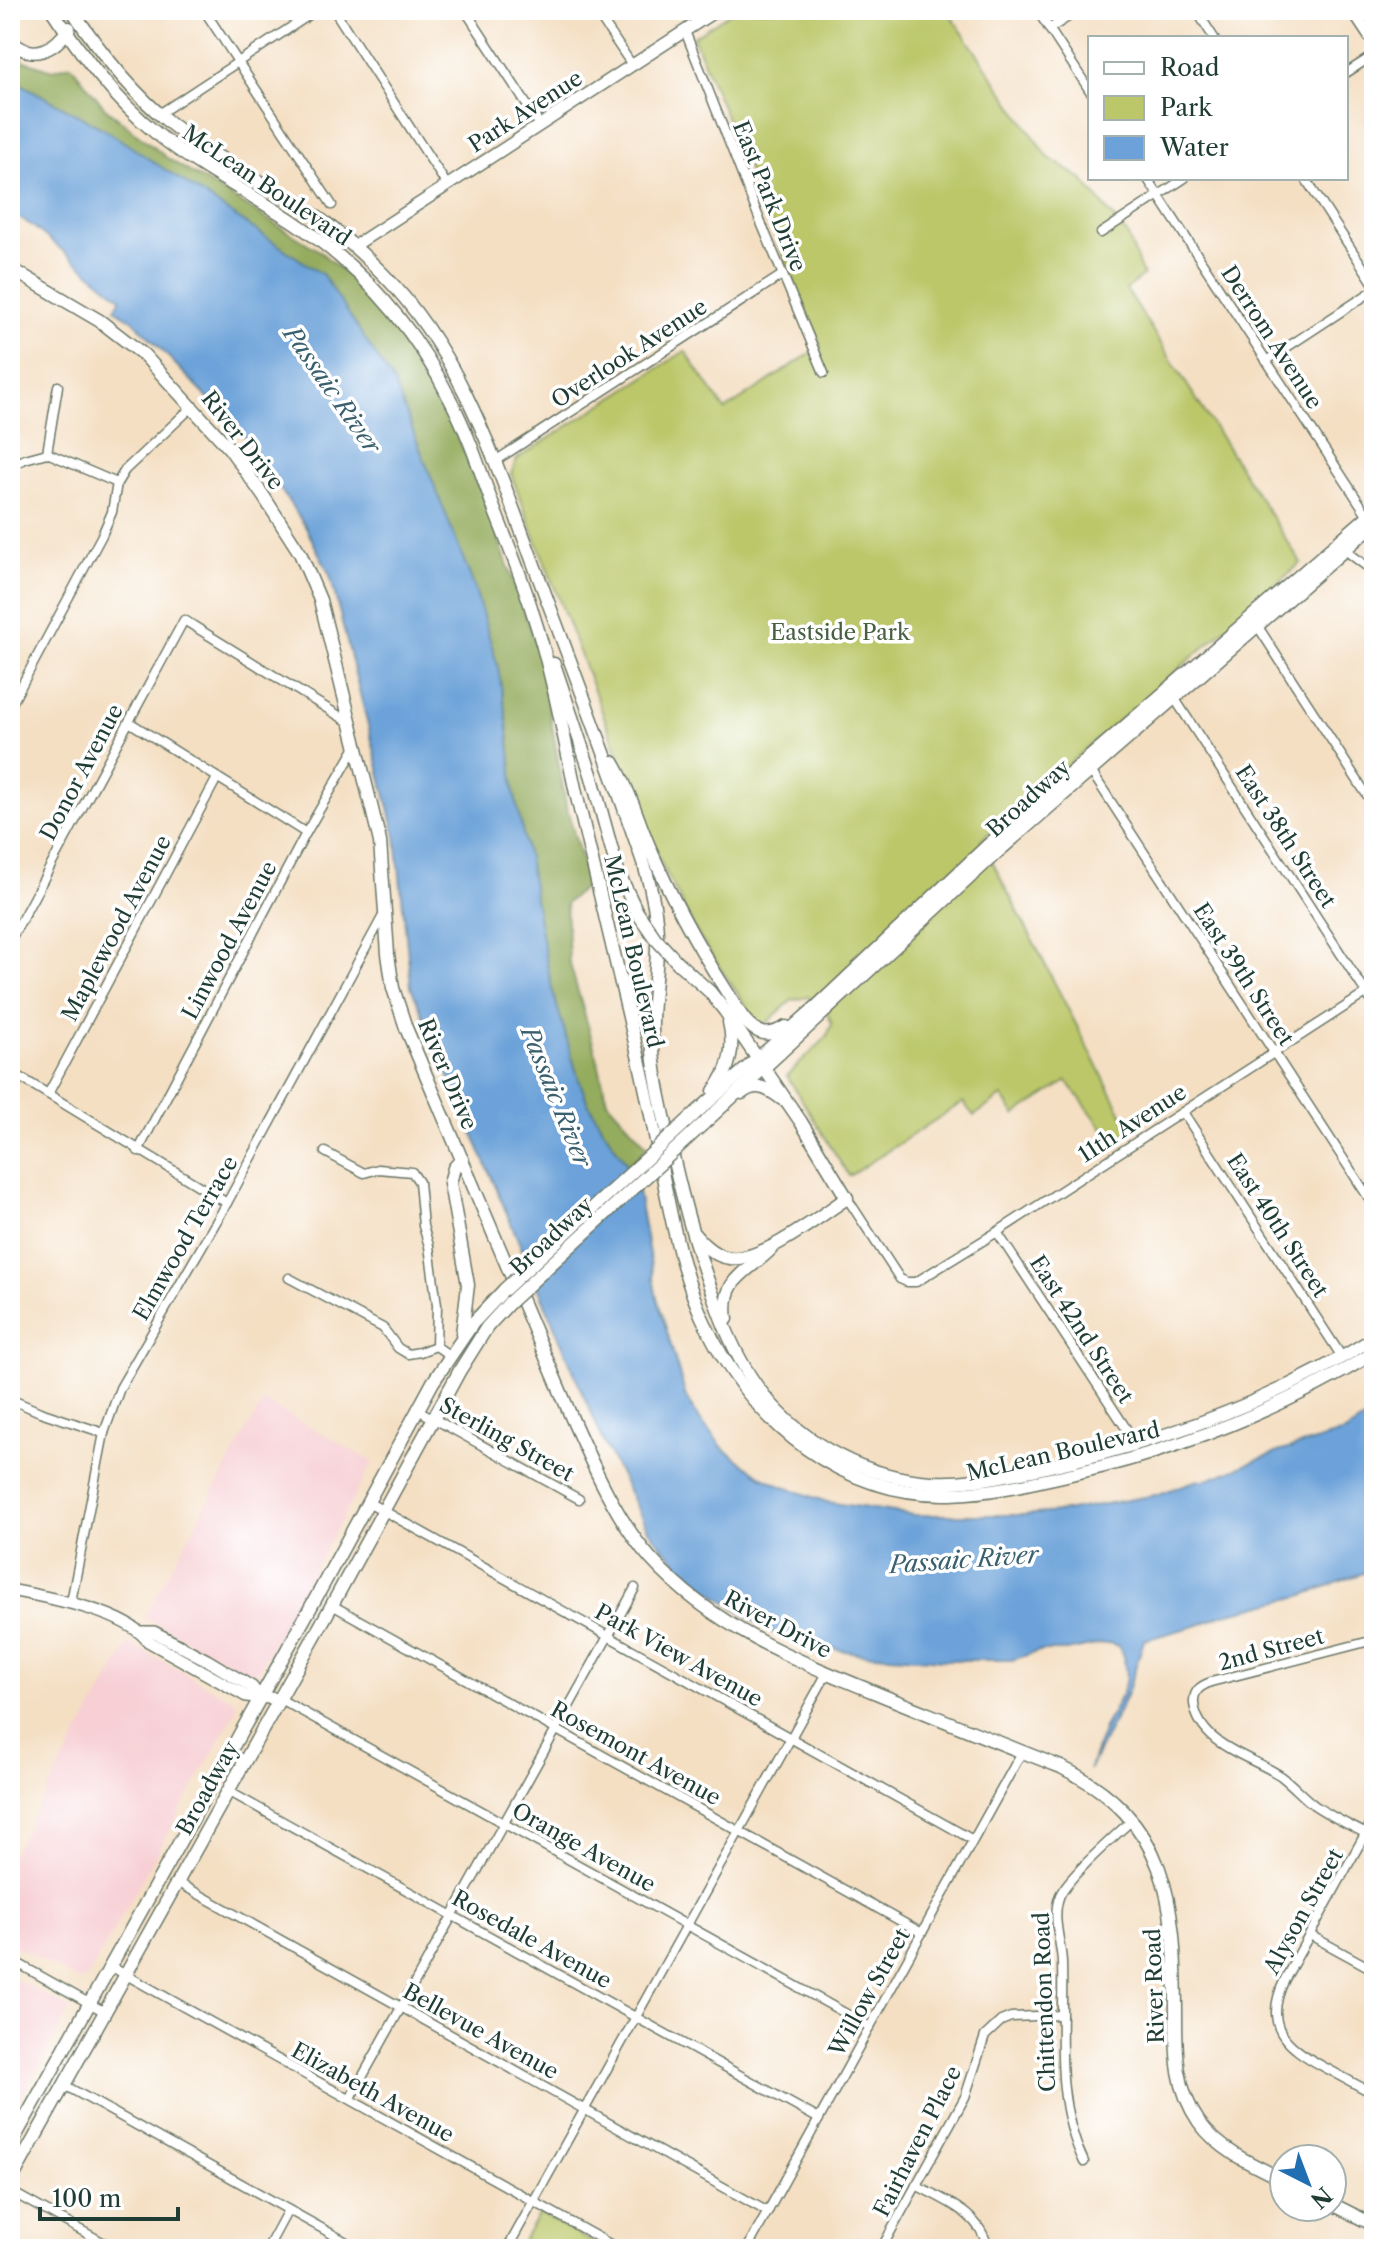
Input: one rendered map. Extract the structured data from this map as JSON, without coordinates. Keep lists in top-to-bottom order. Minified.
{"streets":{"main road":["McLean Boulevard","River Drive","Broadway","River Road"],"street":["Park Avenue","East Park Drive","Derrom Avenue","Overlook Avenue","Donor Avenue","East 38th Street","Maplewood Avenue","Linwood Avenue","East 39th Street","11th Avenue","East 40th Street","Elmwood Terrace","East 42nd Street","Sterling Street","2nd Street","Park View Avenue","Rosemont Avenue","Orange Avenue","Alyson Street","Rosedale Avenue","Willow Street","Chittendon Road","Bellevue Avenue","Elizabeth Avenue","Fairhaven Place"]},"crossings":[["Park Avenue","McLean Boulevard"],["Park Avenue","East Park Drive"],["McLean Boulevard","Overlook Avenue"],["McLean Boulevard","East 40th Street"],["McLean Boulevard","East 42nd Street"],["East Park Drive","Overlook Avenue"],["Derrom Avenue","Broadway"],["River Drive","Donor Avenue"],["River Drive","Linwood Avenue"],["River Drive","Elmwood Terrace"],["River Drive","River Road"],["River Drive","Willow Street"],["Broadway","East 38th Street"],["Broadway","East 39th Street"],["Broadway","Sterling Street"],["Broadway","Park View Avenue"],["Broadway","Rosemont Avenue"],["Broadway","Orange Avenue"],["Broadway","Rosedale Avenue"],["Broadway","Bellevue Avenue"],["Broadway","Elizabeth Avenue"],["East 38th Street","11th Avenue"],["East 39th Street","11th Avenue"],["11th Avenue","East 40th Street"],["11th Avenue","East 42nd Street"],["2nd Street","Alyson Street"],["Park View Avenue","Willow Street"],["Rosemont Avenue","Willow Street"],["Orange Avenue","Willow Street"],["Rosedale Avenue","Willow Street"],["River Road","Willow Street"],["River Road","Chittendon Road"],["Willow Street","Bellevue Avenue"],["Chittendon Road","Fairhaven Place"]],"water":["Passaic River"],"parks":["Eastside Park"],"legend":["Road","Park","Water"],"scale_bar":"100 m","north":"bottom right"}
